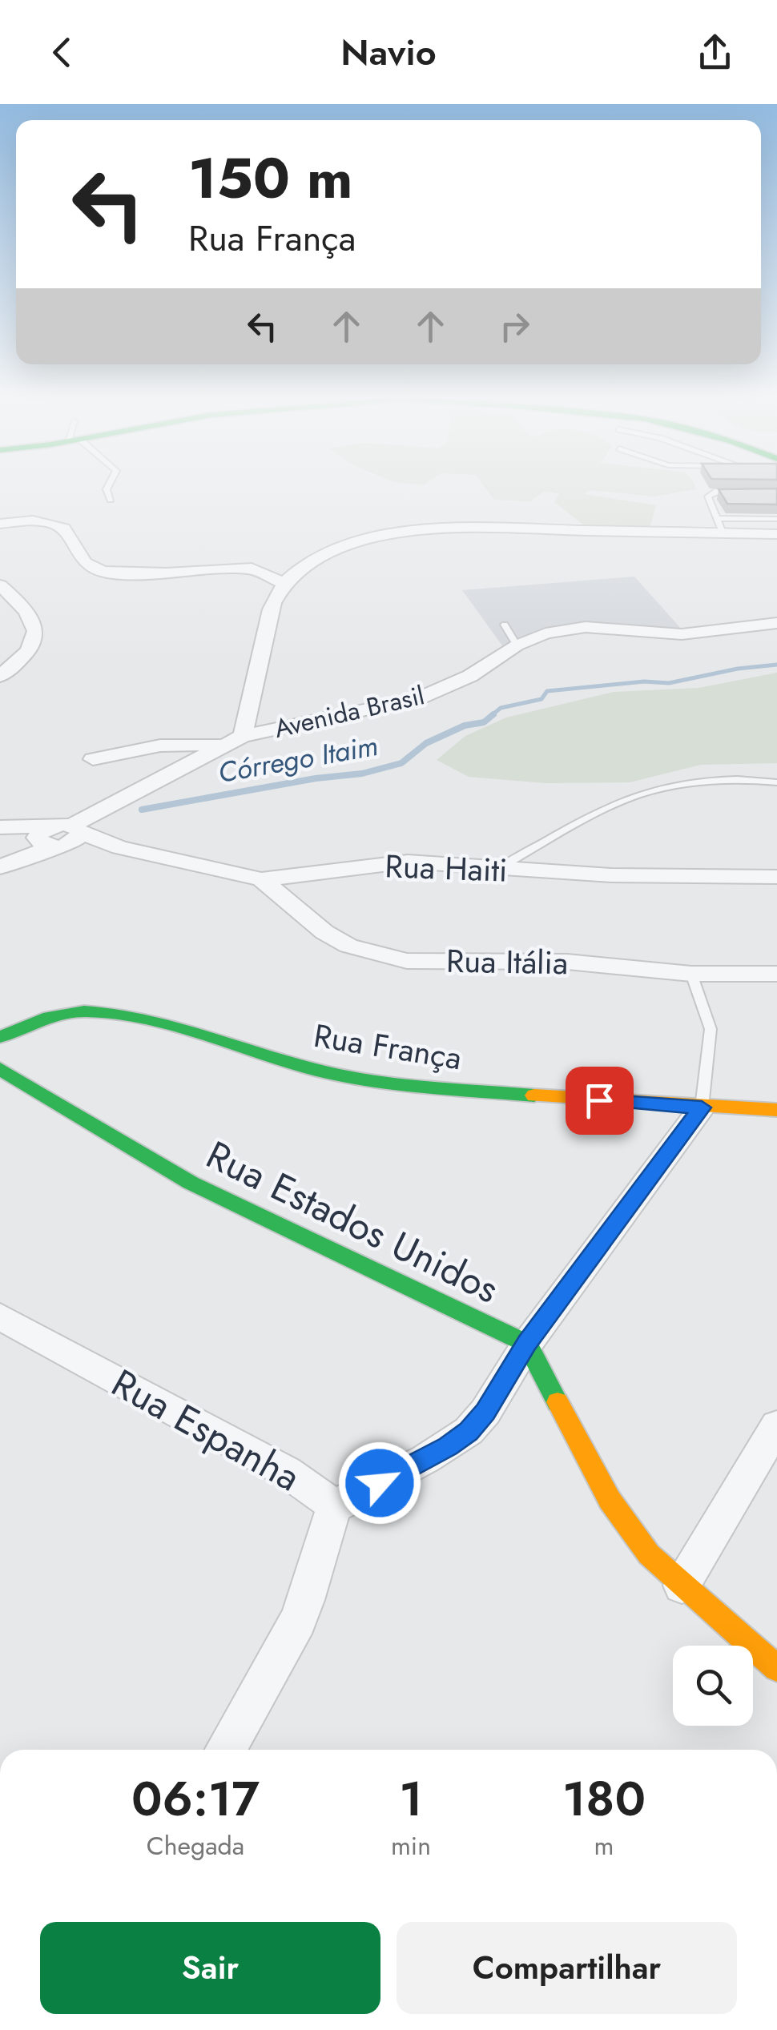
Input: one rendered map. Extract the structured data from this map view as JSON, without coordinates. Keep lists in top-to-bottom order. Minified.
{"streets":{"street":["Avenida Brasil","Rua Haiti","Rua Itália","Rua França","Rua Estados Unidos","Rua Espanha"]},"crossings":[["Avenida Brasil","Rua Haiti"],["Rua Haiti","Rua Itália"]],"water":["Córrego Itaim"],"page":{"header":"Navio","turn":["150 m","Rua França"],"eta":["06:17","Chegada","1","min","180","m"],"buttons":["Sair","Compartilhar"]}}
